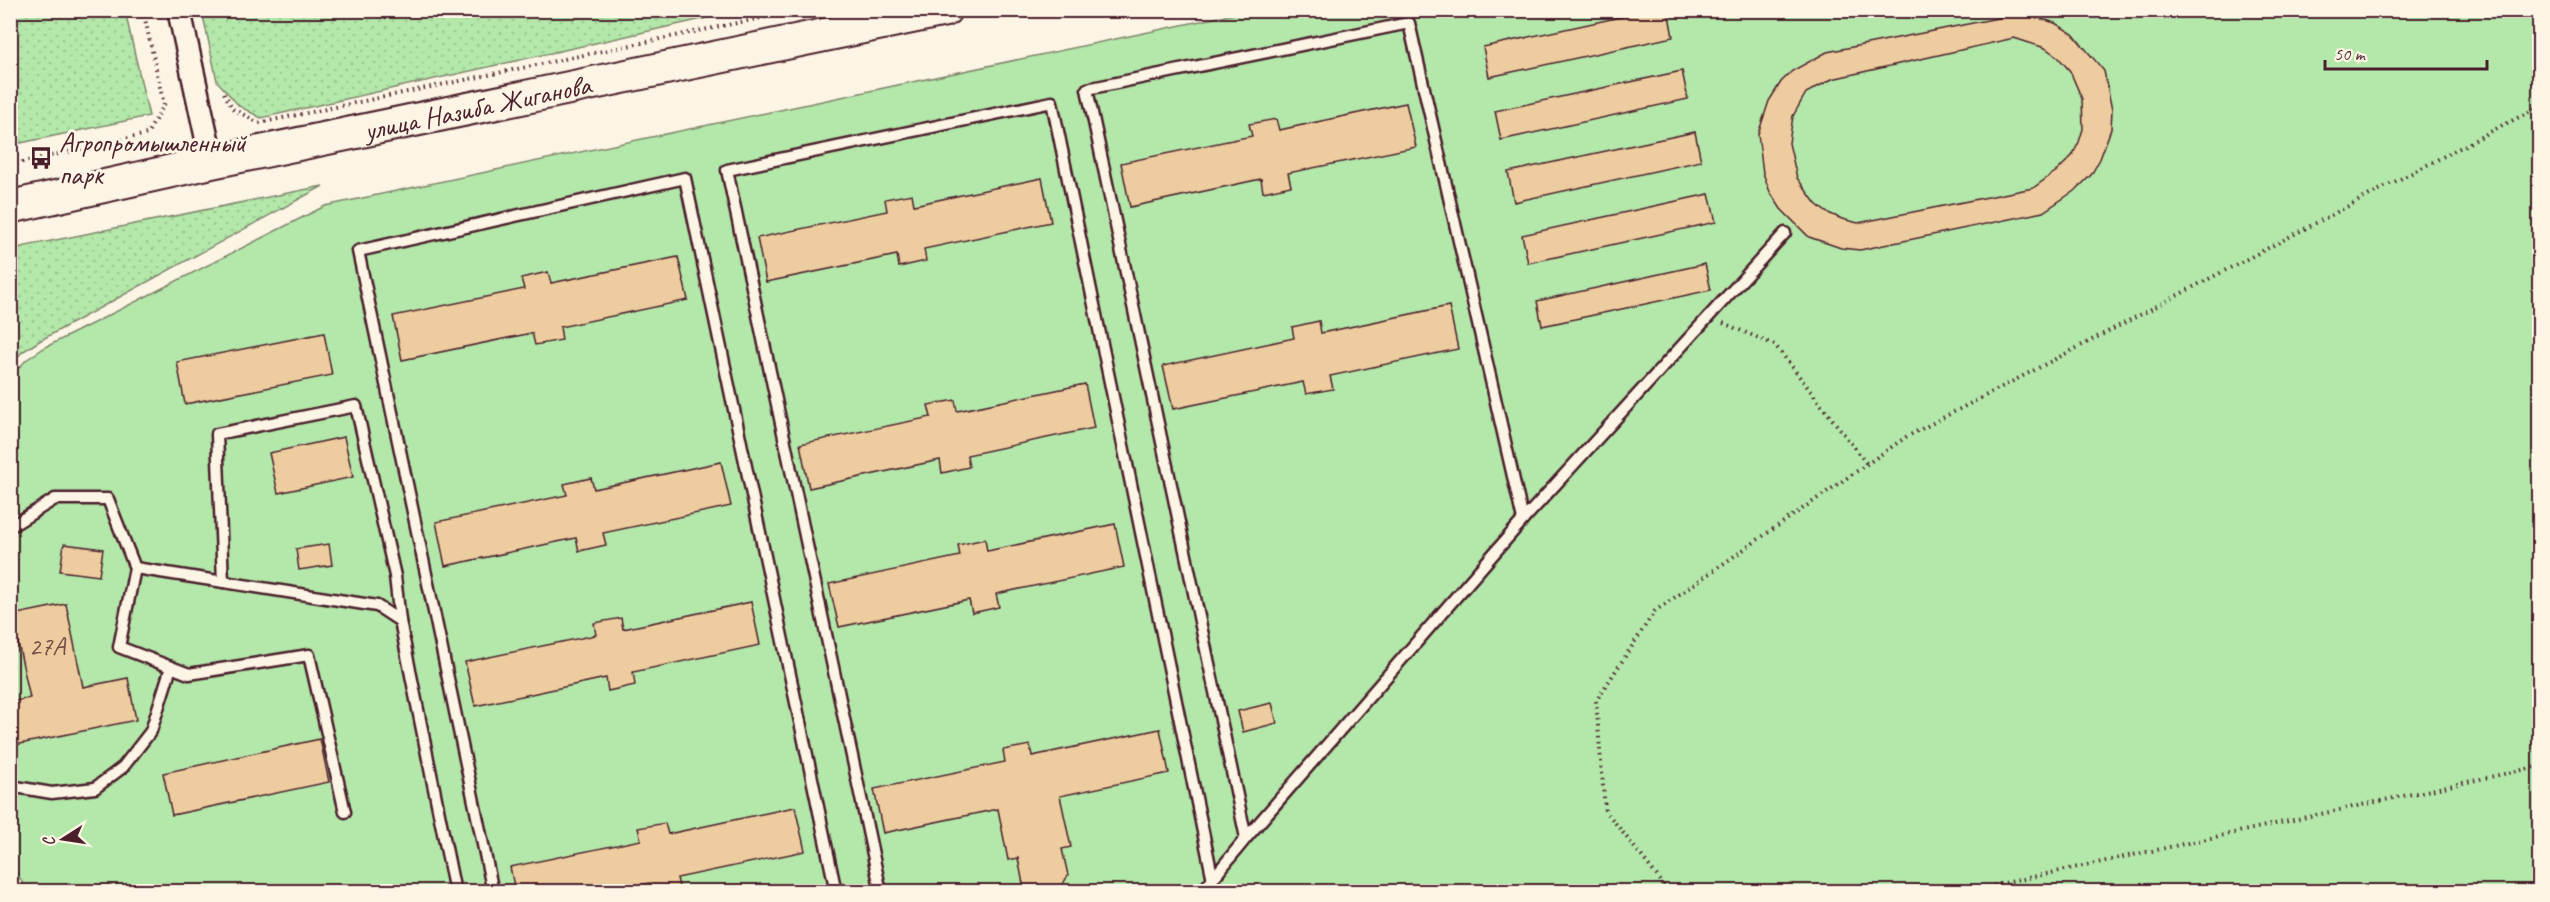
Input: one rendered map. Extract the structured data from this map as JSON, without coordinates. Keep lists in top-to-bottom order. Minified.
{"streets":{"street":["улица Назиба Жиганова"]},"places":{"bus stop":["Агропромышленный парк"]},"house_numbers":["27А"],"scale_bar":"50 m","north":"left"}
